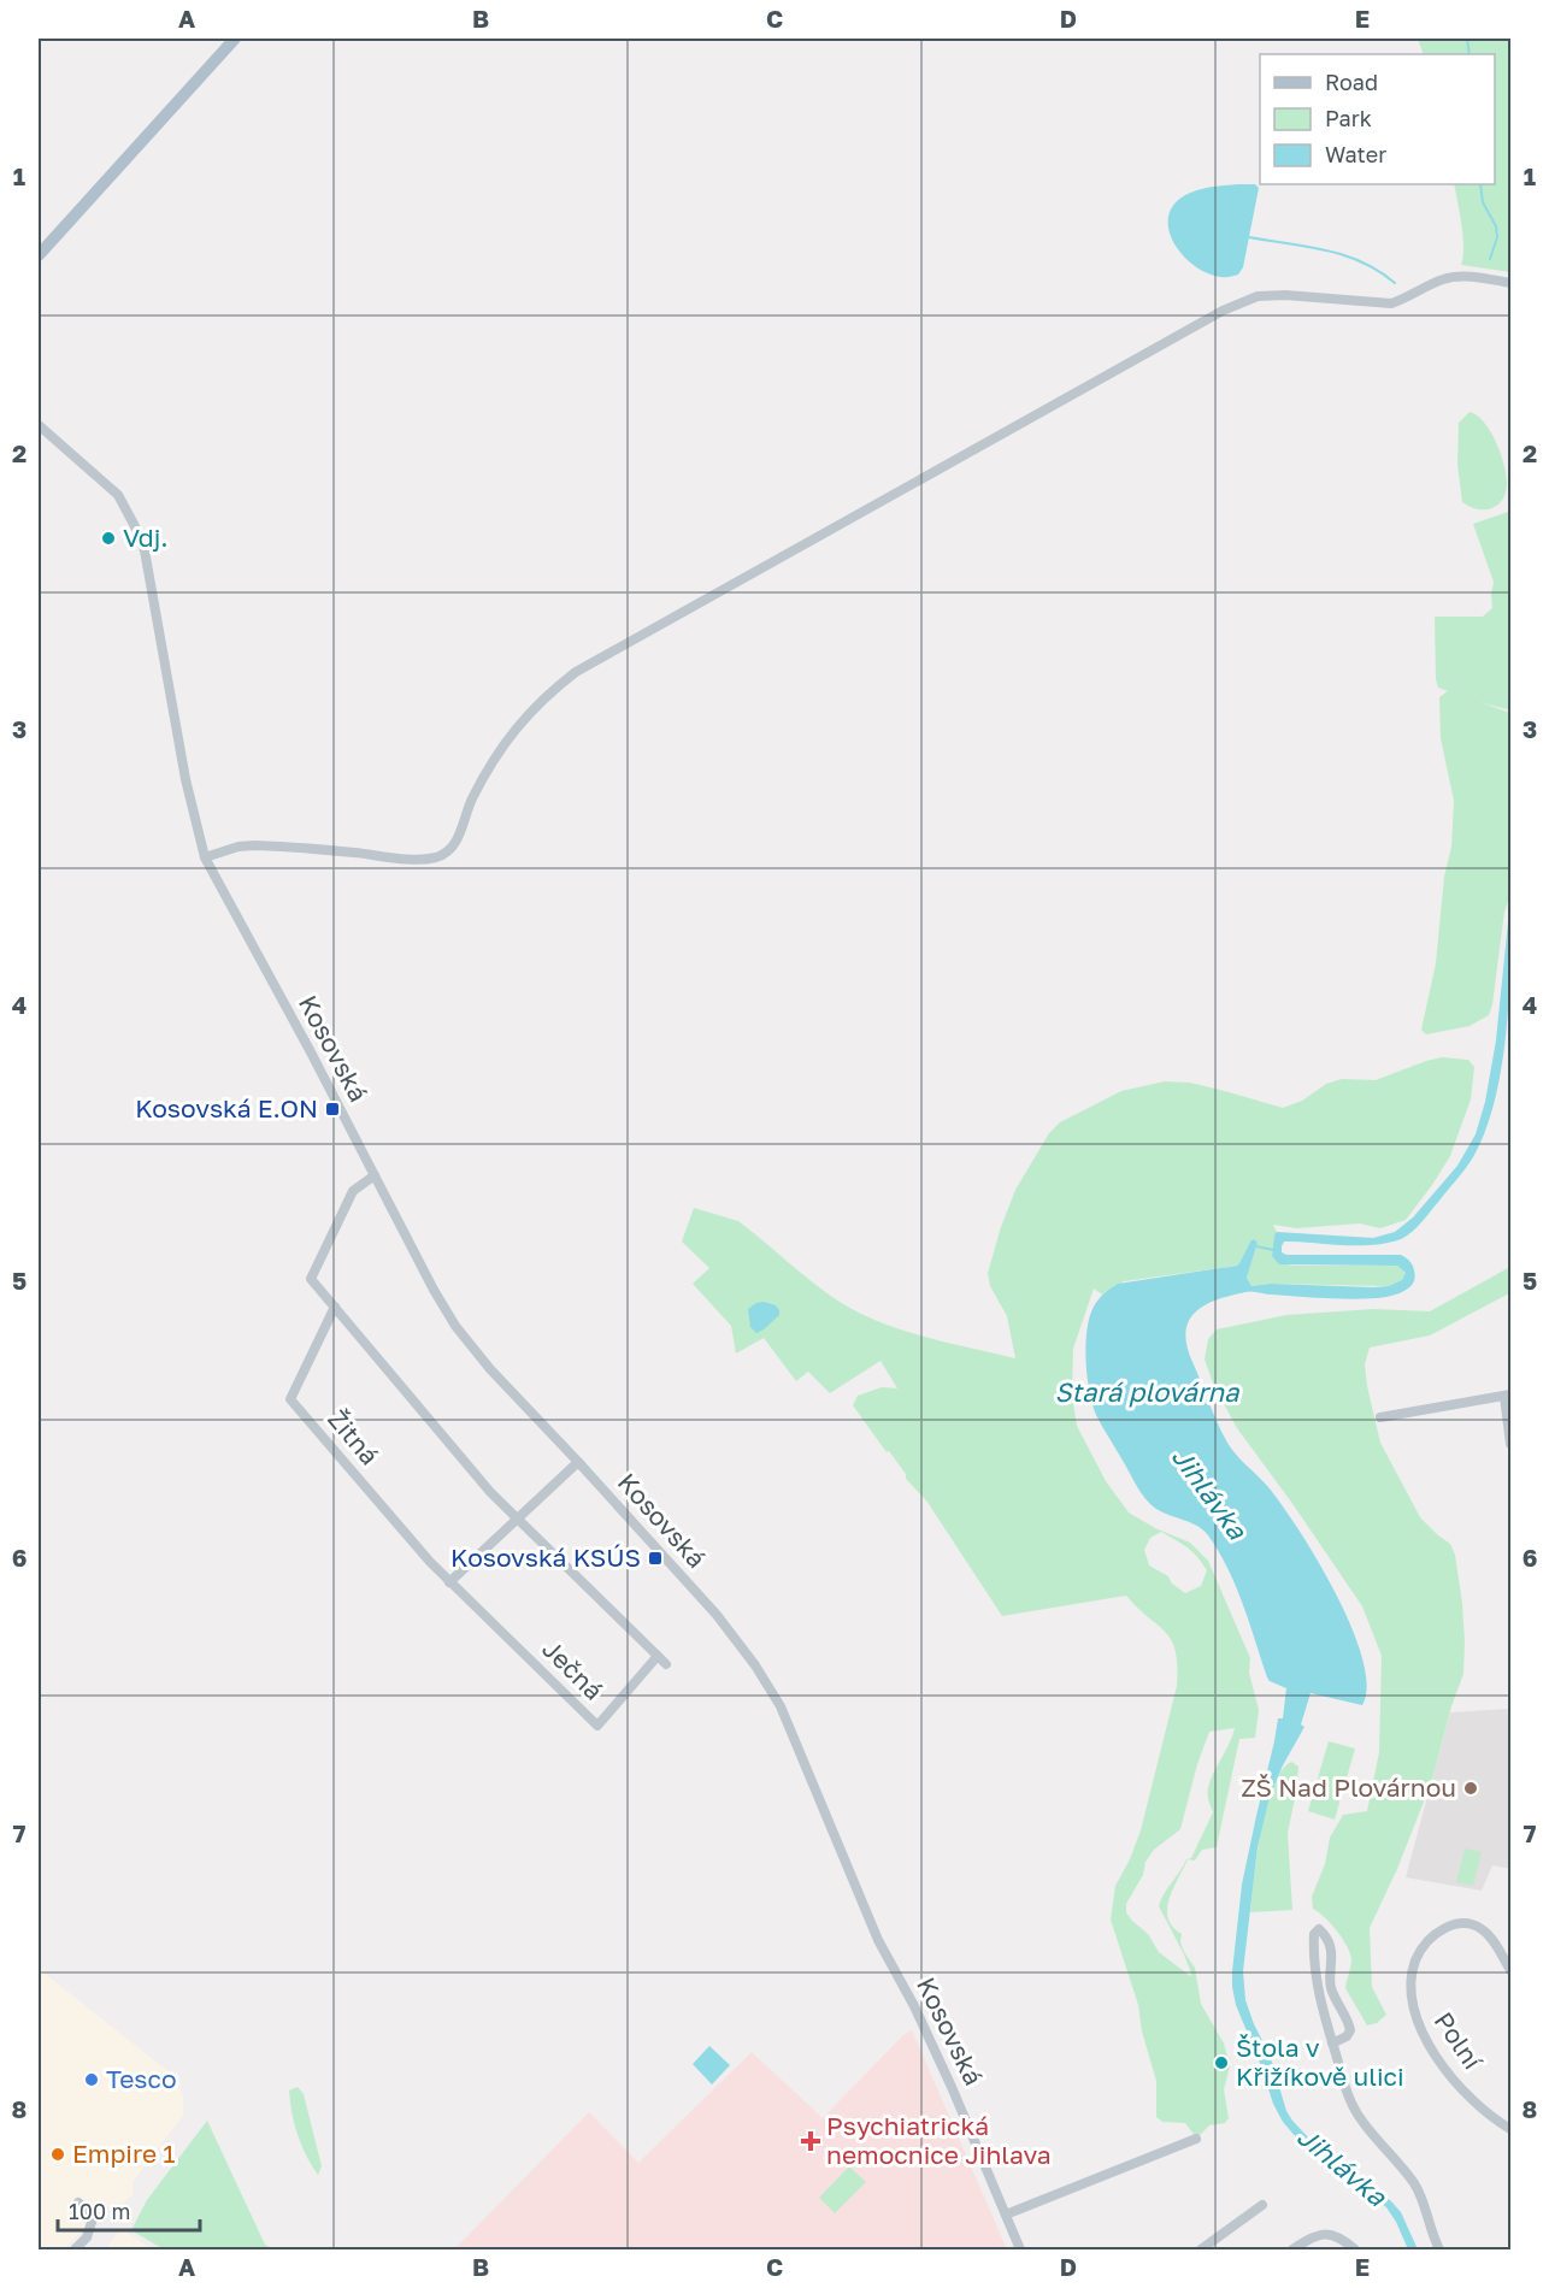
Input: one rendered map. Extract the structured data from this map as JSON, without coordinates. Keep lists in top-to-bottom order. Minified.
{"streets":{"street":["Kosovská","Žitná","Ječná","Polní"]},"crossings":[["Žitná","Ječná"]],"water":["Stará plovárna","Jihlávka"],"places":{"other":["Vdj.","ZŠ Nad Plovárnou","Štola v Křižíkově ulici","Tesco","Empire 1"],"transit":["Kosovská E.ON","Kosovská KSÚS"],"health":["Psychiatrická nemocnice Jihlava"]},"legend":["Road","Park","Water"],"scale_bar":"100 m","grid":{"columns":["A","B","C","D","E"],"rows":["1","2","3","4","5","6","7","8"]}}
